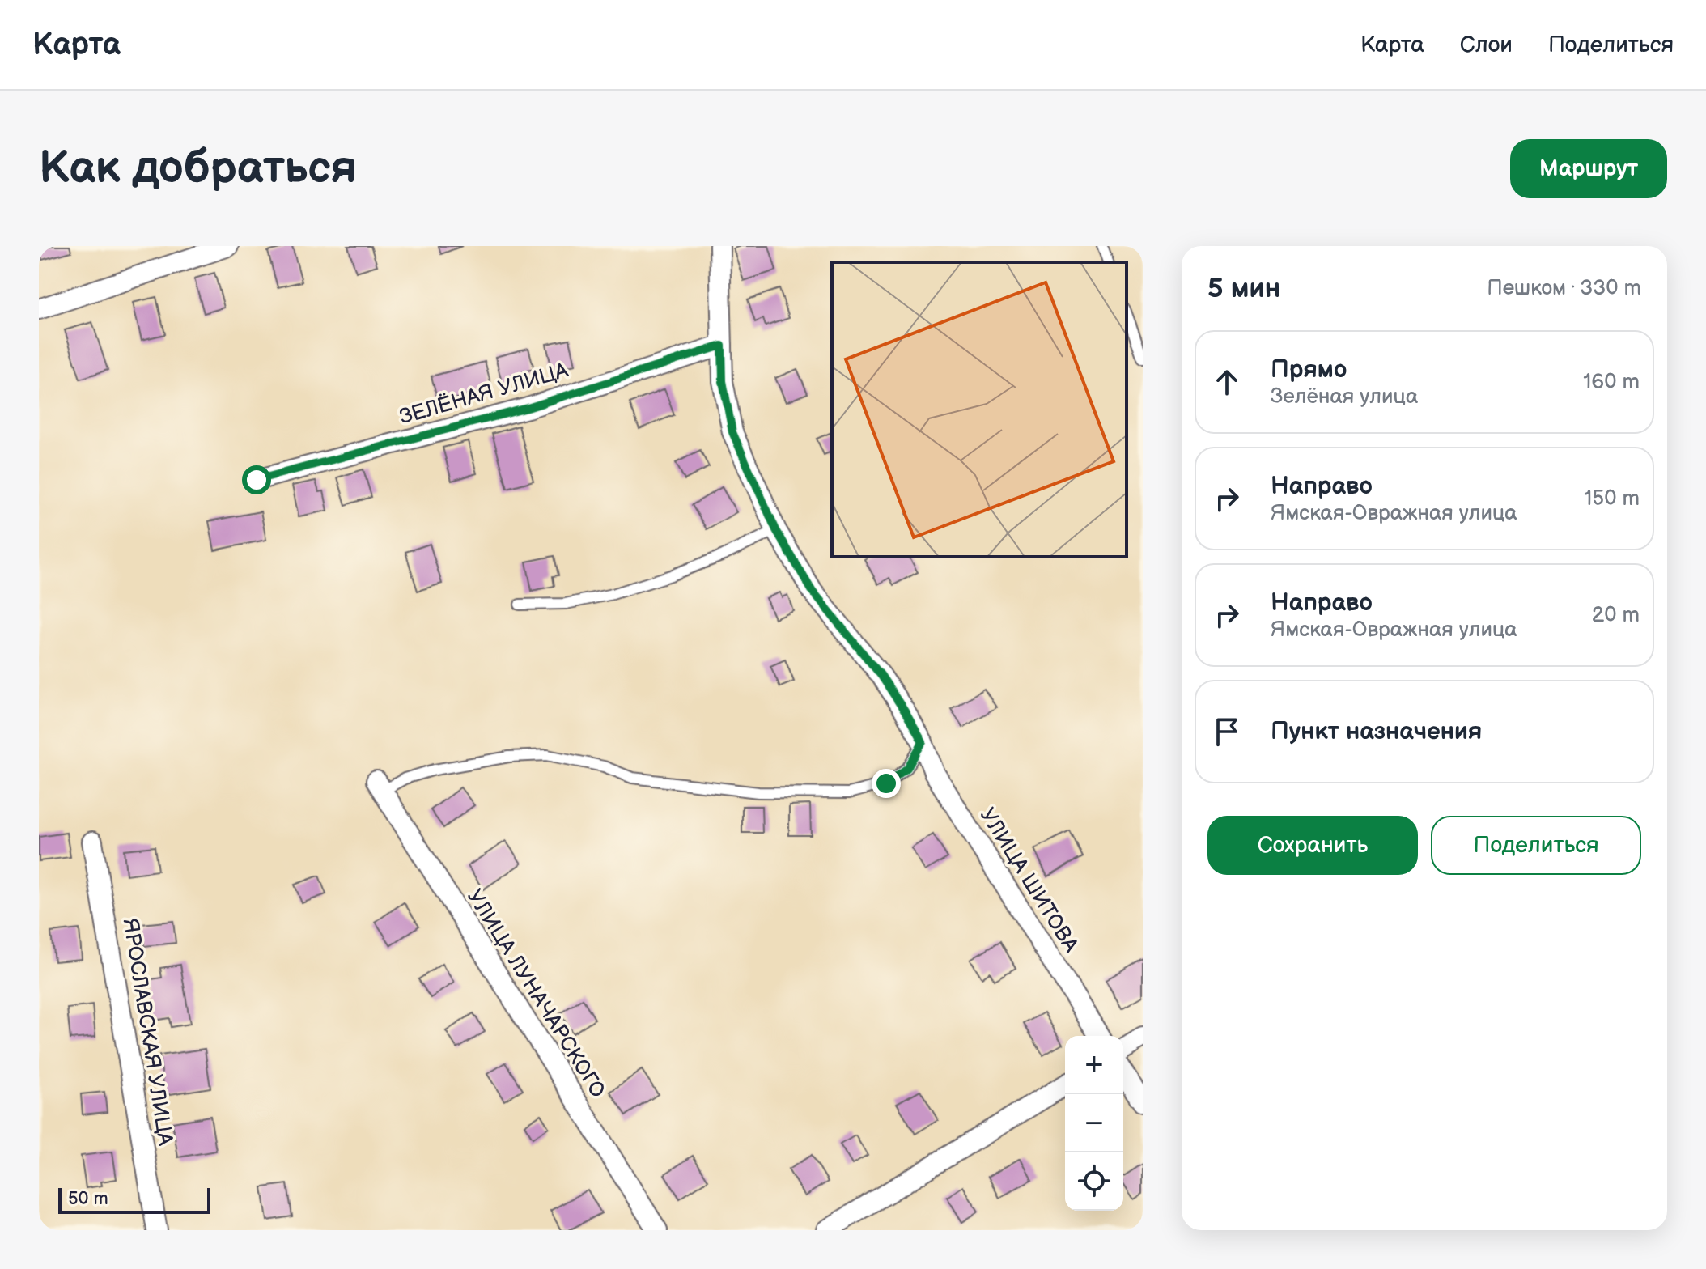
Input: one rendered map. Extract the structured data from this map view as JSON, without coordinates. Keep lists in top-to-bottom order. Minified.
{"streets":{"street":["ЗЕЛЁНАЯ УЛИЦА","УЛИЦА ШИТОВА","УЛИЦА ЛУНАЧАРСКОГО","ЯРОСЛАВСКАЯ УЛИЦА"]},"crossings":[["ЗЕЛЁНАЯ УЛИЦА","УЛИЦА ШИТОВА"]],"scale_bar":"50 m","page":{"header":"Карта","nav":["Карта","Слои","Поделиться"],"buttons":["Маршрут",["Сохранить","Поделиться"]],"title":"Как добраться","heading":["5 мин","Пешком · 330 m"],"list":[["Прямо","Зелёная улица","160 m"],["Направо","Ямская-Овражная улица","150 m"],["Направо","Ямская-Овражная улица","20 m"],"Пункт назначения"],"map_buttons":["+","−"],"scale":"50 m"}}
